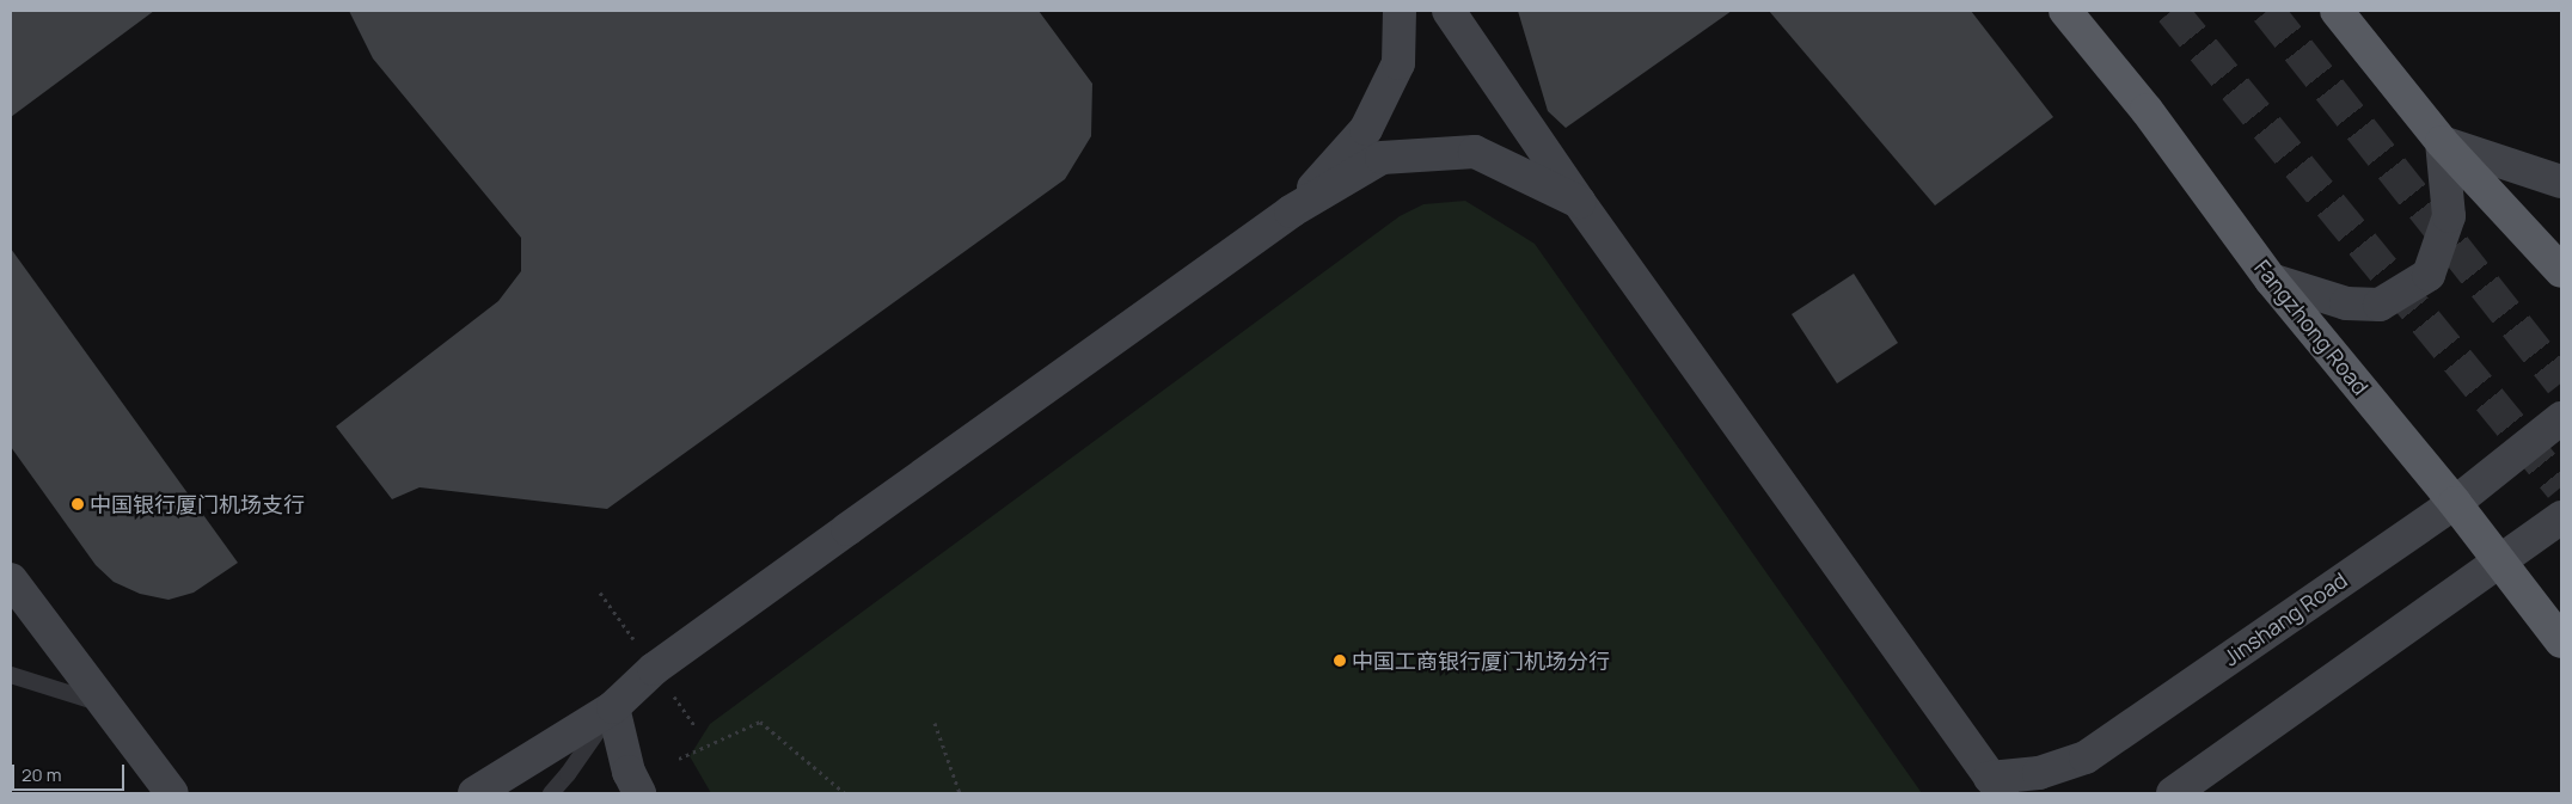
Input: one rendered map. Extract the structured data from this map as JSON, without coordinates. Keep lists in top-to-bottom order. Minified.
{"streets":{"highway":["Fangzhong Road"],"main road":["Jinshang Road"]},"crossings":[["Fangzhong Road","Jinshang Road"]],"places":["中国银行厦门机场支行","中国工商银行厦门机场分行"],"scale_bar":"20 m"}
